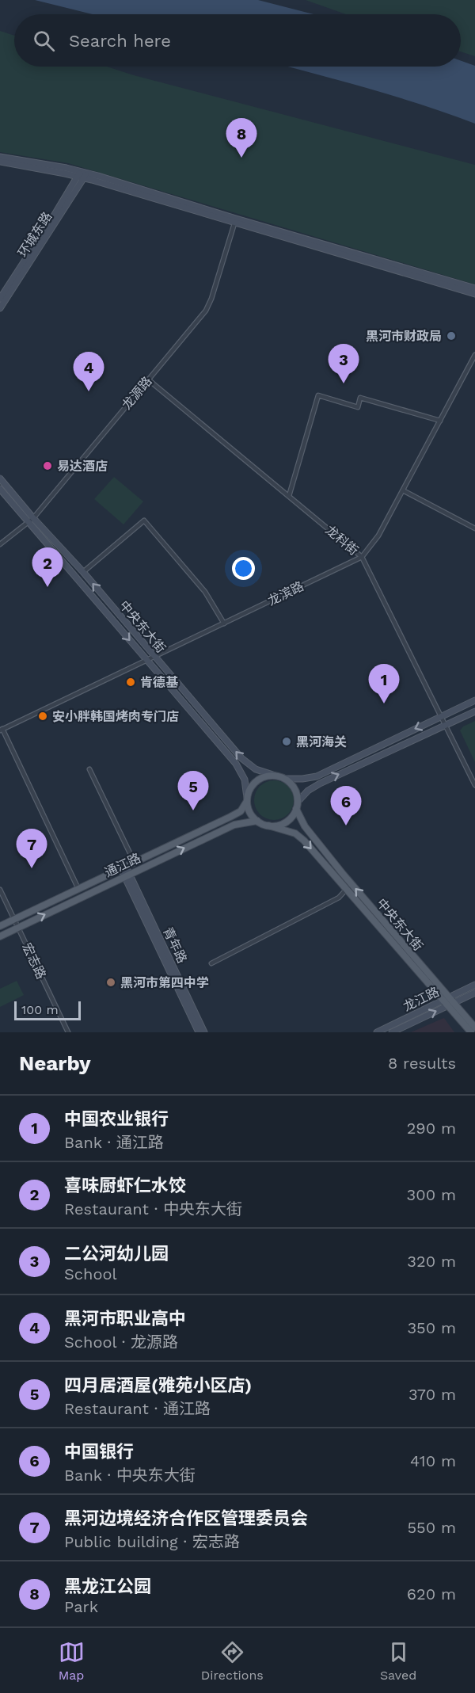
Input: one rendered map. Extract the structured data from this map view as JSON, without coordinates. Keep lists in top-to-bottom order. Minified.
{"streets":{"main road":["中央东大街","通江路"],"street":["环城东路","龙源路","龙科街","龙滨路","青年路","宏志路","龙江路"]},"crossings":[["龙源路","龙科街"],["龙源路","中央东大街"],["龙科街","龙滨路"],["龙滨路","中央东大街"],["中央东大街","通江路"],["中央东大街","龙江路"],["通江路","青年路"],["通江路","宏志路"]],"places":["黑河市财政局","易达酒店","肯德基","安小胖韩国烤肉专门店","黑河海关","黑河市第四中学"],"scale_bar":"100 m","page":{"search":"Search here","pins":["8","3","4","2","1","5","6","7"],"scale":"100 m","heading":["Nearby","8 results"],"list":[{"mark":"1","name":"中国农业银行","note":"Bank · 通江路","value":"290 m"},{"mark":"2","name":"喜味厨虾仁水饺","note":"Restaurant · 中央东大街","value":"300 m"},{"mark":"3","name":"二公河幼儿园","note":"School","value":"320 m"},{"mark":"4","name":"黑河市职业高中","note":"School · 龙源路","value":"350 m"},{"mark":"5","name":"四月居酒屋(雅苑小区店)","note":"Restaurant · 通江路","value":"370 m"},{"mark":"6","name":"中国银行","note":"Bank · 中央东大街","value":"410 m"},{"mark":"7","name":"黑河边境经济合作区管理委员会","note":"Public building · 宏志路","value":"550 m"},{"mark":"8","name":"黑龙江公园","note":"Park","value":"620 m"}],"nav":["Map","Directions","Saved"]}}
